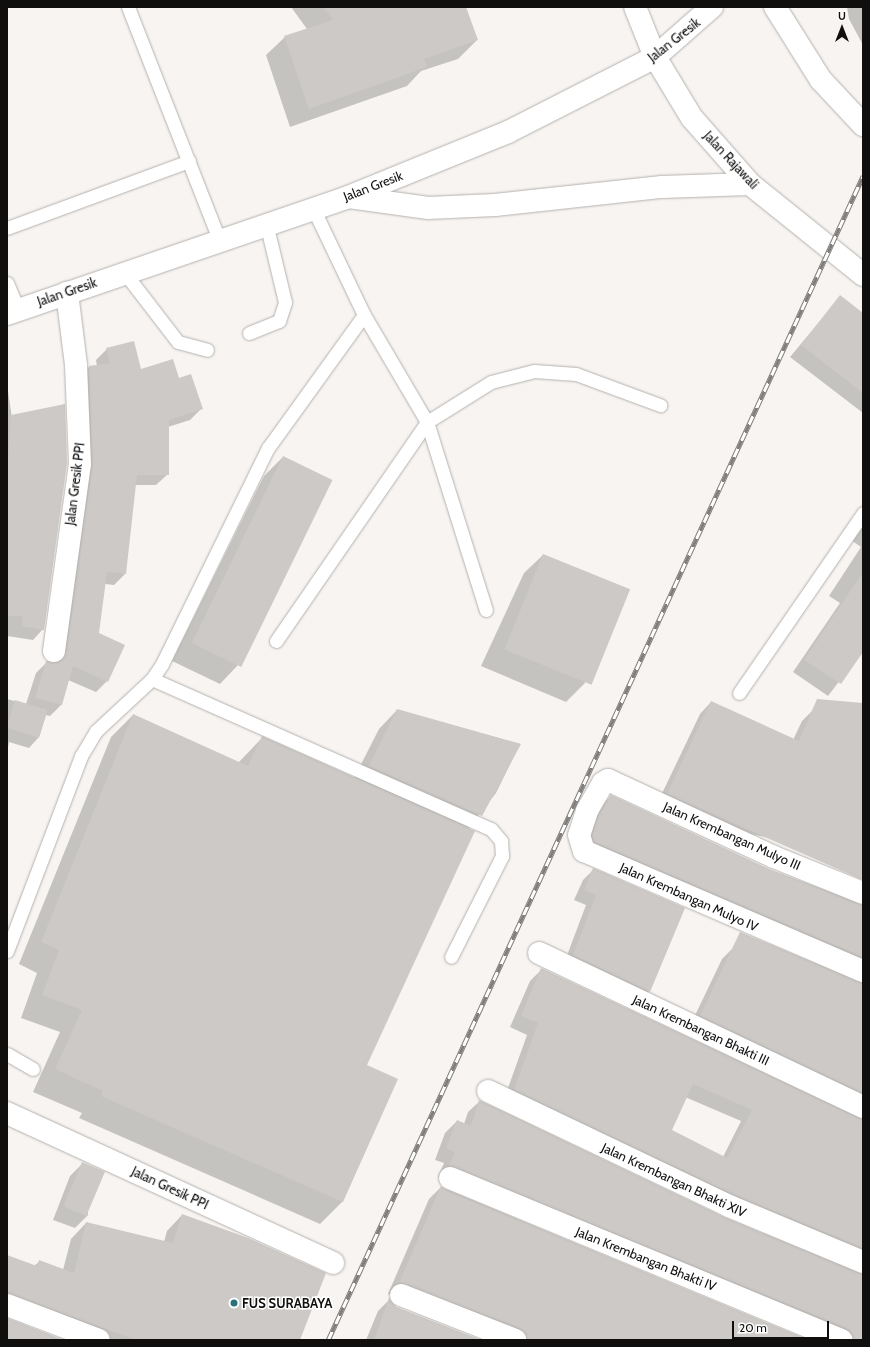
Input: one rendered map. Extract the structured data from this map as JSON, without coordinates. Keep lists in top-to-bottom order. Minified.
{"streets":{"main road":["Jalan Gresik","Jalan Rajawali","Jalan Gresik PPI","Jalan Krembangan Mulyo III","Jalan Krembangan Mulyo IV","Jalan Krembangan Bhakti III","Jalan Krembangan Bhakti XIV","Jalan Krembangan Bhakti IV"]},"crossings":[["Jalan Gresik","Jalan Rajawali"],["Jalan Gresik","Jalan Gresik PPI"],["Jalan Krembangan Mulyo III","Jalan Krembangan Mulyo IV"]],"places":["FUS SURABAYA"],"scale_bar":"20 m","north":"top"}
